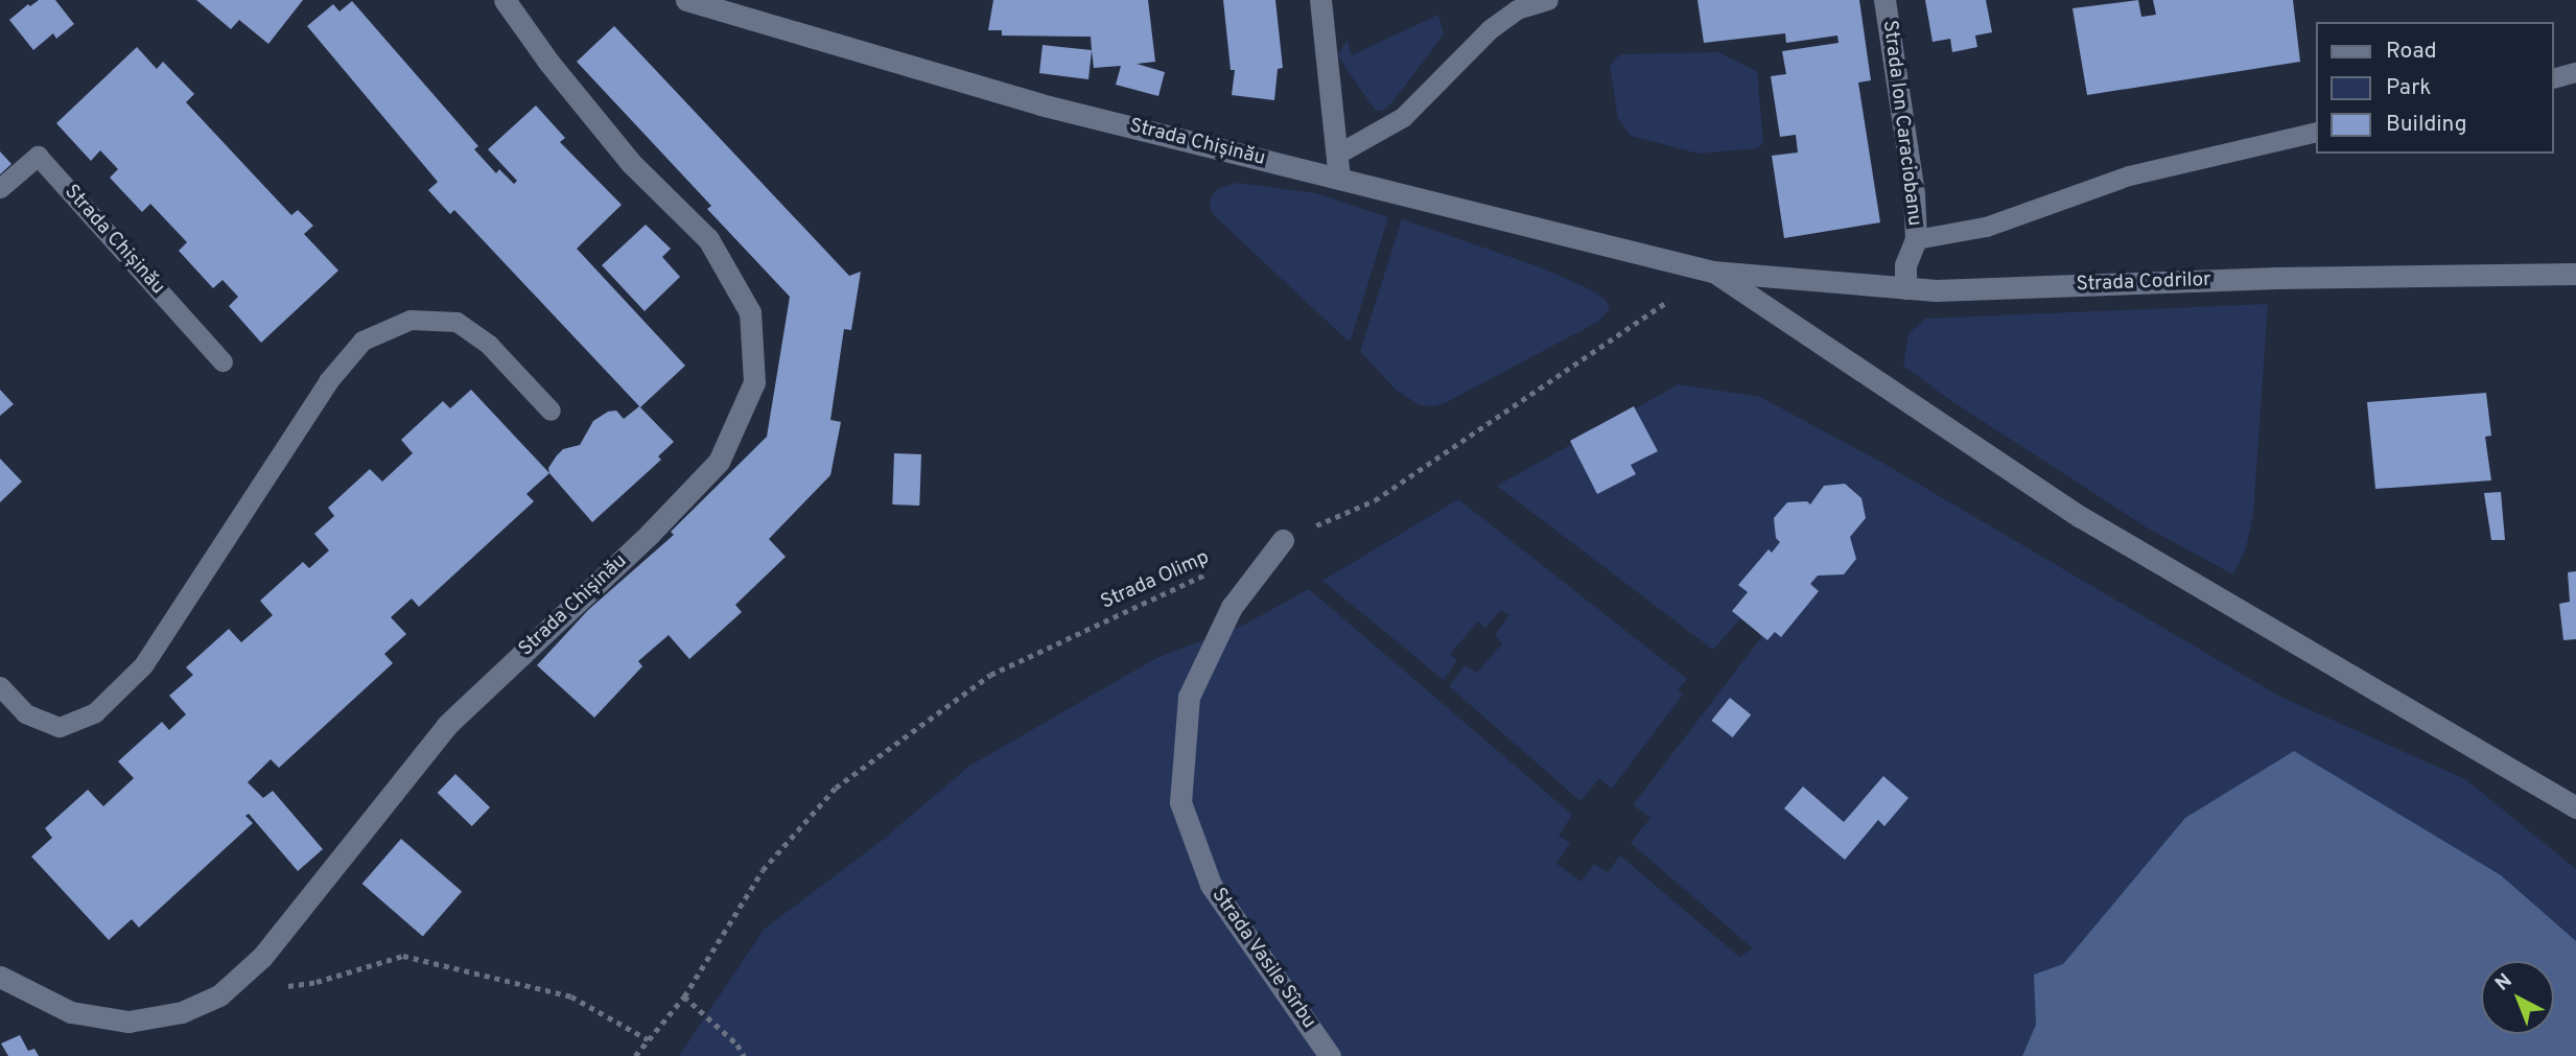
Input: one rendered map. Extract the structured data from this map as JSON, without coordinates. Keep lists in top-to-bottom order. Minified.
{"streets":{"street":["Strada Ion Caraciobanu","Strada Chișinău","Strada Codrilor","Strada Vasile Sîrbu"],"path":["Strada Olimp"]},"crossings":[["Strada Ion Caraciobanu","Strada Codrilor"],["Strada Chișinău","Strada Codrilor"]],"legend":["Road","Park","Building"],"north":"top left"}
